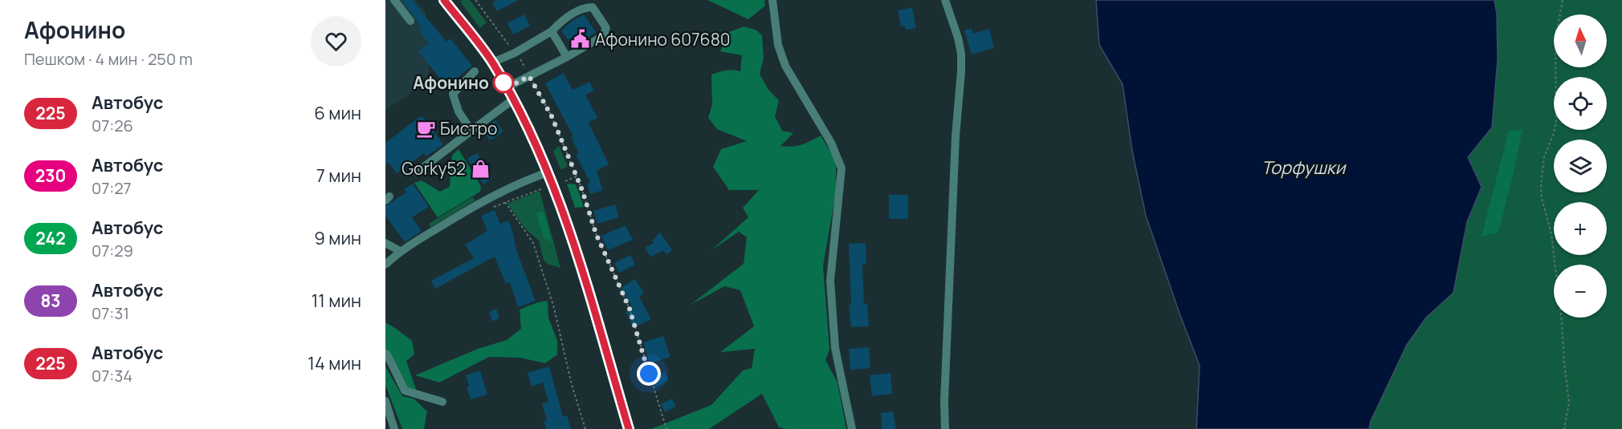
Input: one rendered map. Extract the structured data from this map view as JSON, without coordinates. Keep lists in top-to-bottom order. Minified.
{"water":["Торфушки"],"places":{"public building":["Афонино 607680"],"other":["Афонино"],"cafe":["Бистро"],"shop":["Gorky52"]},"lines":["bus line 225"],"north":"top","page":{"heading":["Афонино","Пешком · 4 мин · 250 m"],"map_buttons":["+","−"],"list":[{"mark":"225","name":"Автобус","note":"07:26","value":"6 мин"},{"mark":"230","name":"Автобус","note":"07:27","value":"7 мин"},{"mark":"242","name":"Автобус","note":"07:29","value":"9 мин"},{"mark":"83","name":"Автобус","note":"07:31","value":"11 мин"},{"mark":"225","name":"Автобус","note":"07:34","value":"14 мин"}]}}
